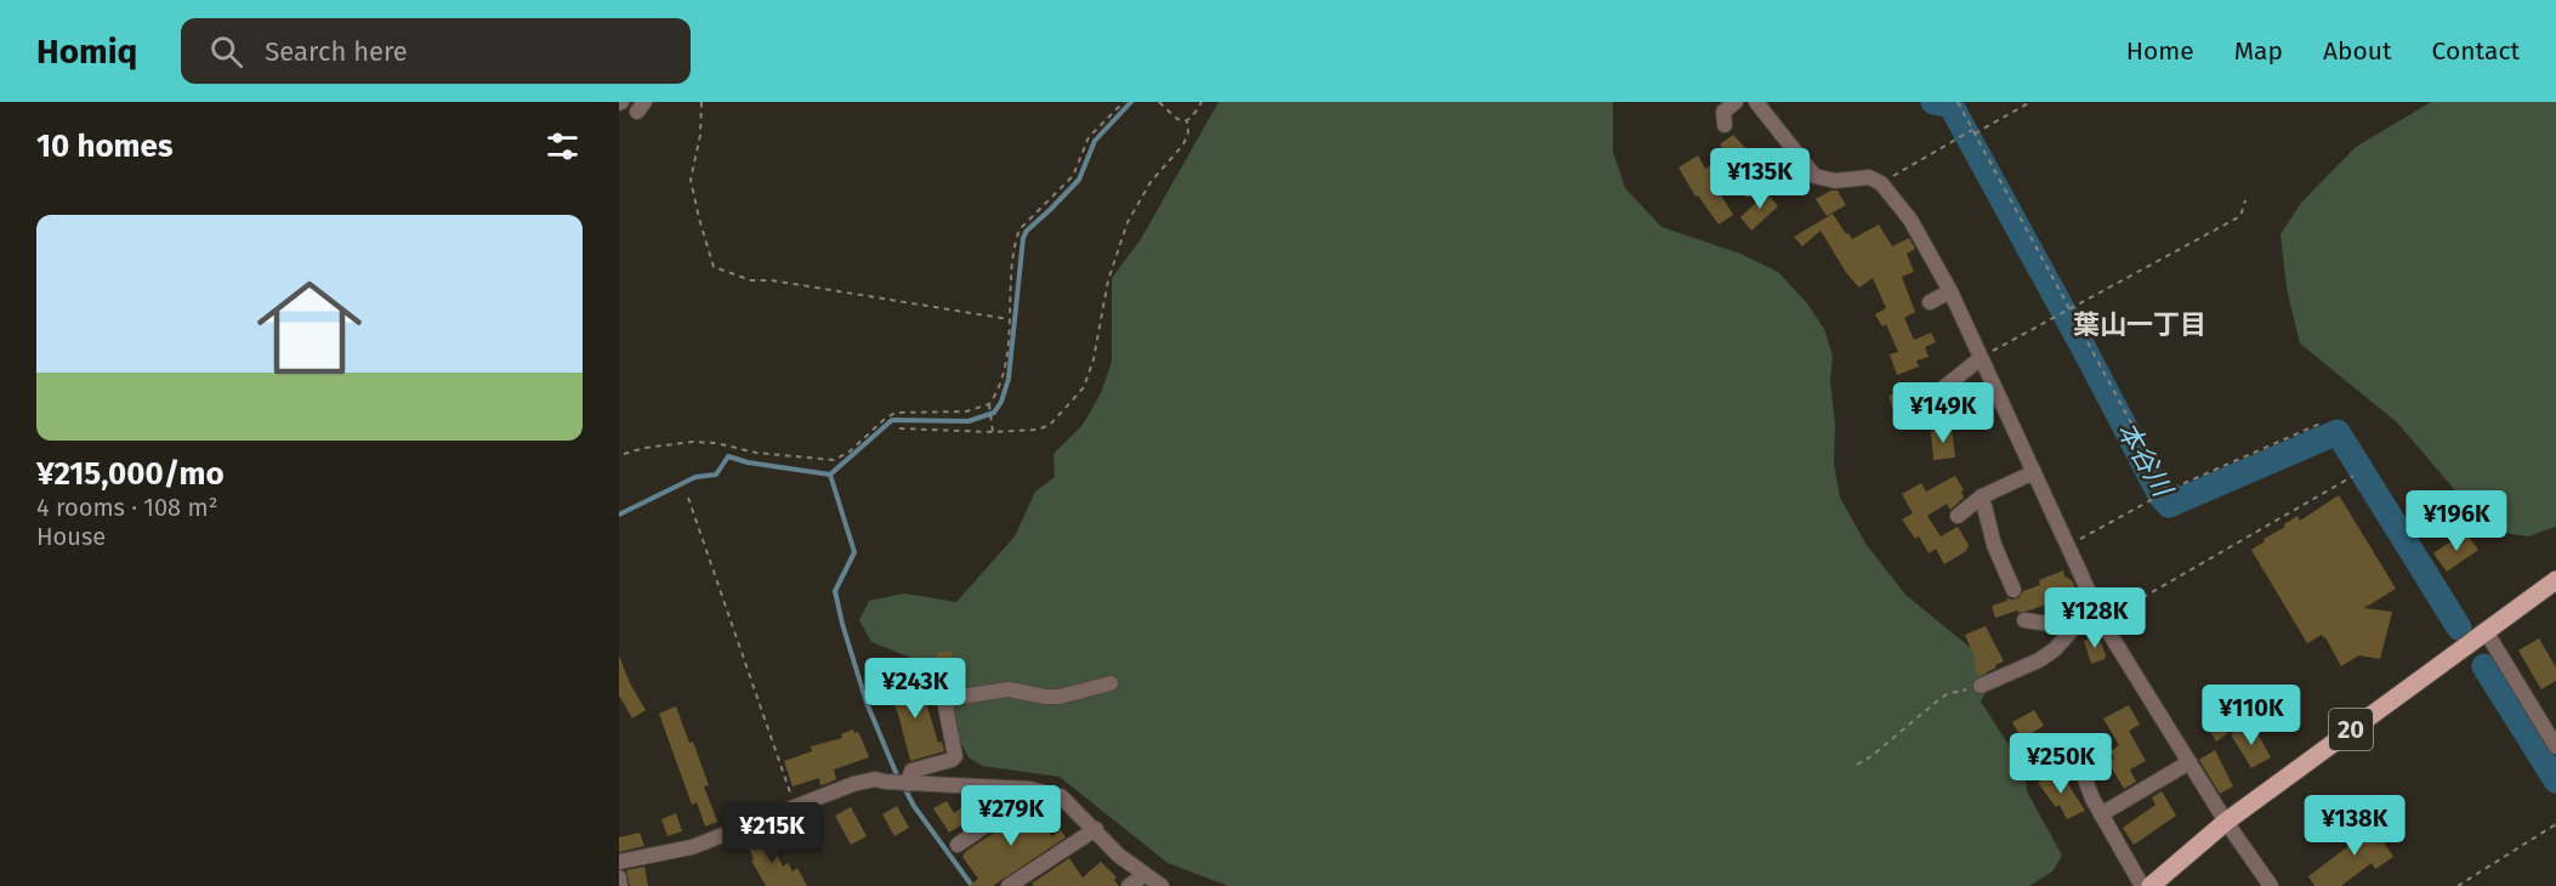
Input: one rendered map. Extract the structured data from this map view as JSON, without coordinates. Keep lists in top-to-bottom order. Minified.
{"streets":{"main road":["20"]},"districts":["葉山一丁目"],"water":["本谷川"],"page":{"header":"Homiq","search":"Search here","nav":["Home","Map","About","Contact"],"heading":"10 homes","price":["¥135K","¥149K","¥196K","¥128K","¥243K","¥110K","¥250K","¥279K","¥138K","¥215K"],"list":[{"name":"¥215,000/mo","note":"4 rooms · 108 m² · House"}]}}
